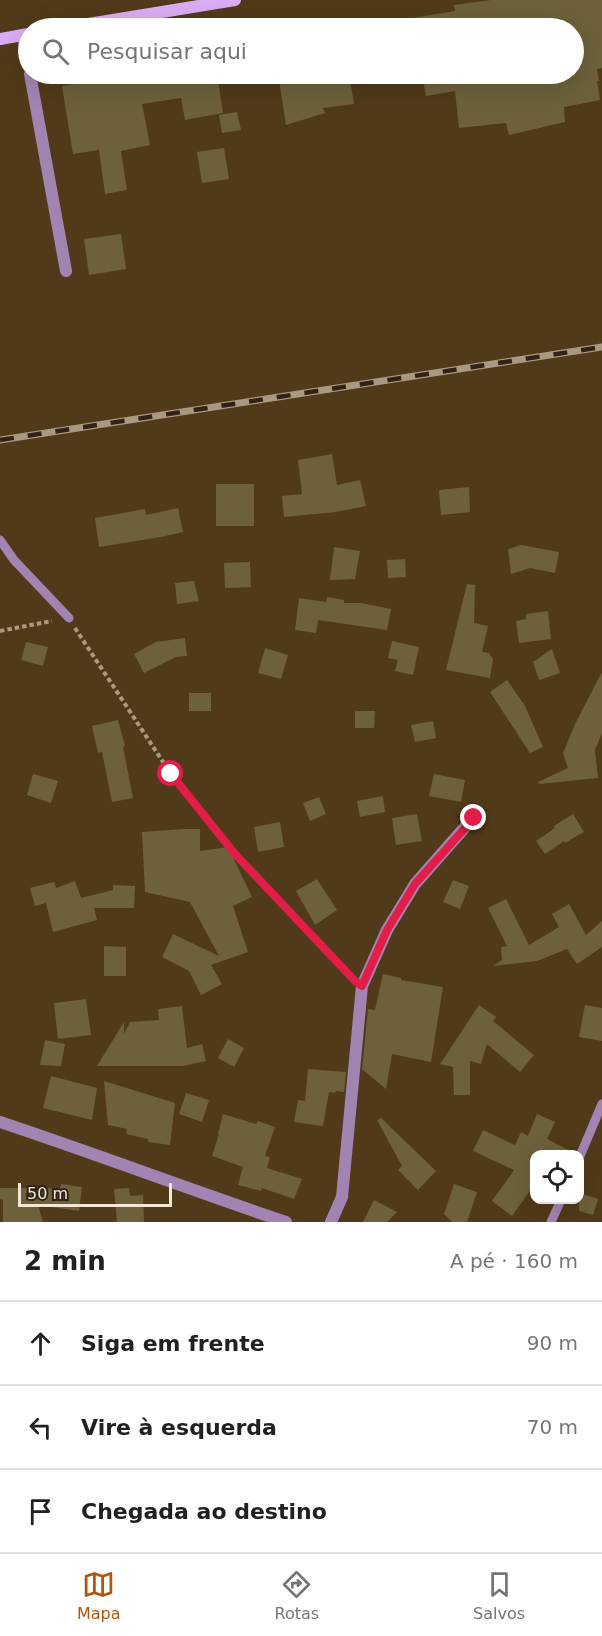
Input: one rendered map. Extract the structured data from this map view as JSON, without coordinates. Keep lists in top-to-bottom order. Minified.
{"scale_bar":"50 m","page":{"search":"Pesquisar aqui","scale":"50 m","heading":["2 min","A pé · 160 m"],"list":[["Siga em frente","90 m"],["Vire à esquerda","70 m"],"Chegada ao destino"],"nav":["Mapa","Rotas","Salvos"]}}
